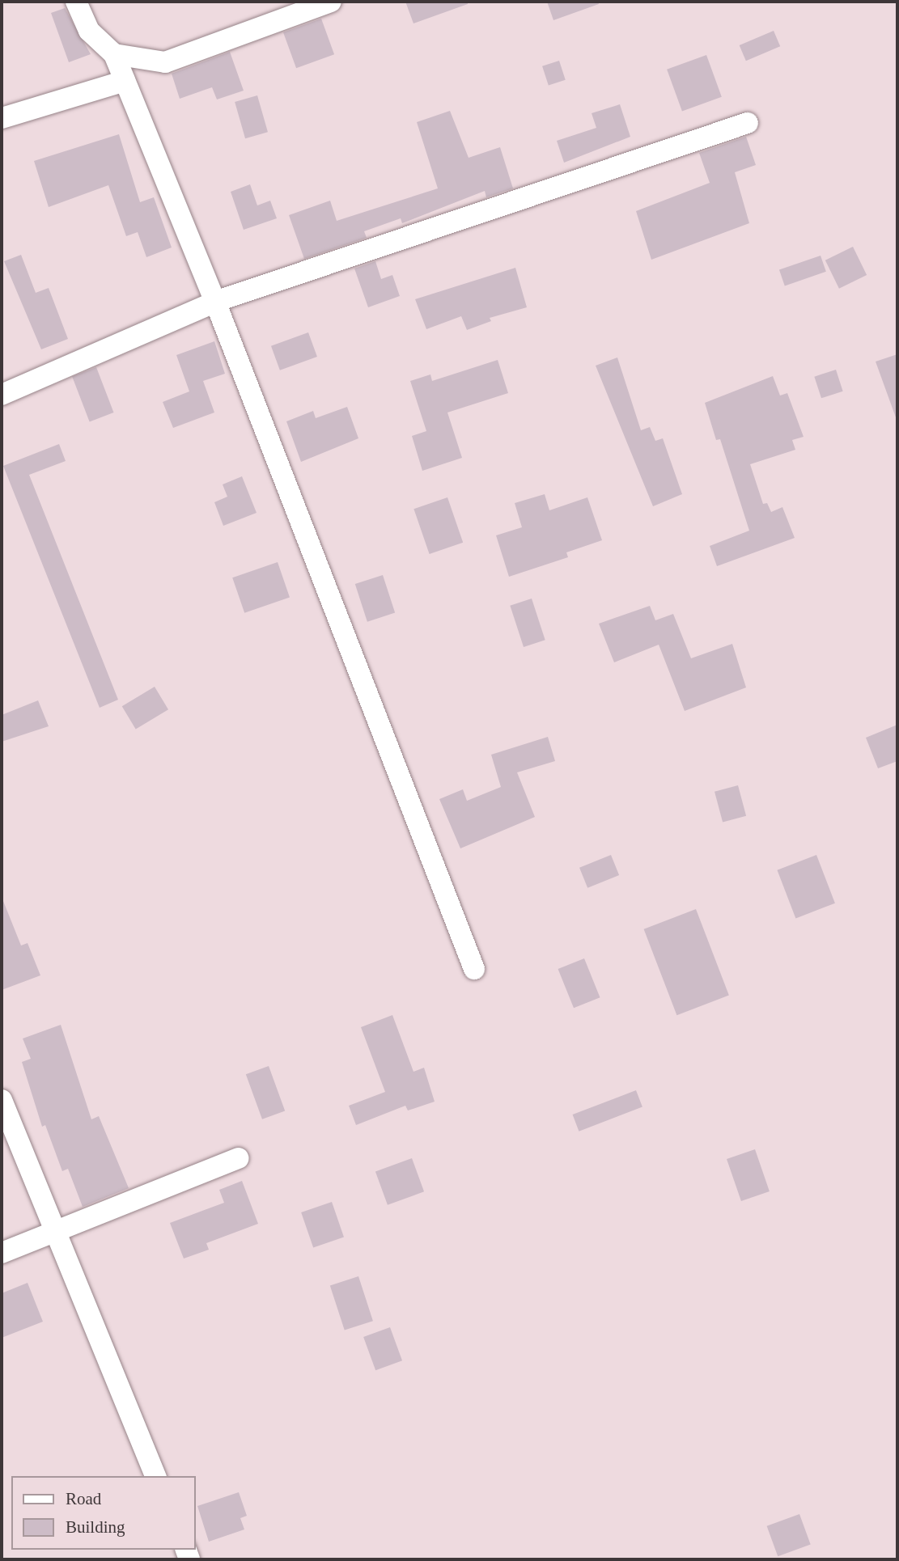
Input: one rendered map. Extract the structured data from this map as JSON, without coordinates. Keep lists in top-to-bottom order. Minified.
{"legend":["Road","Building"]}
